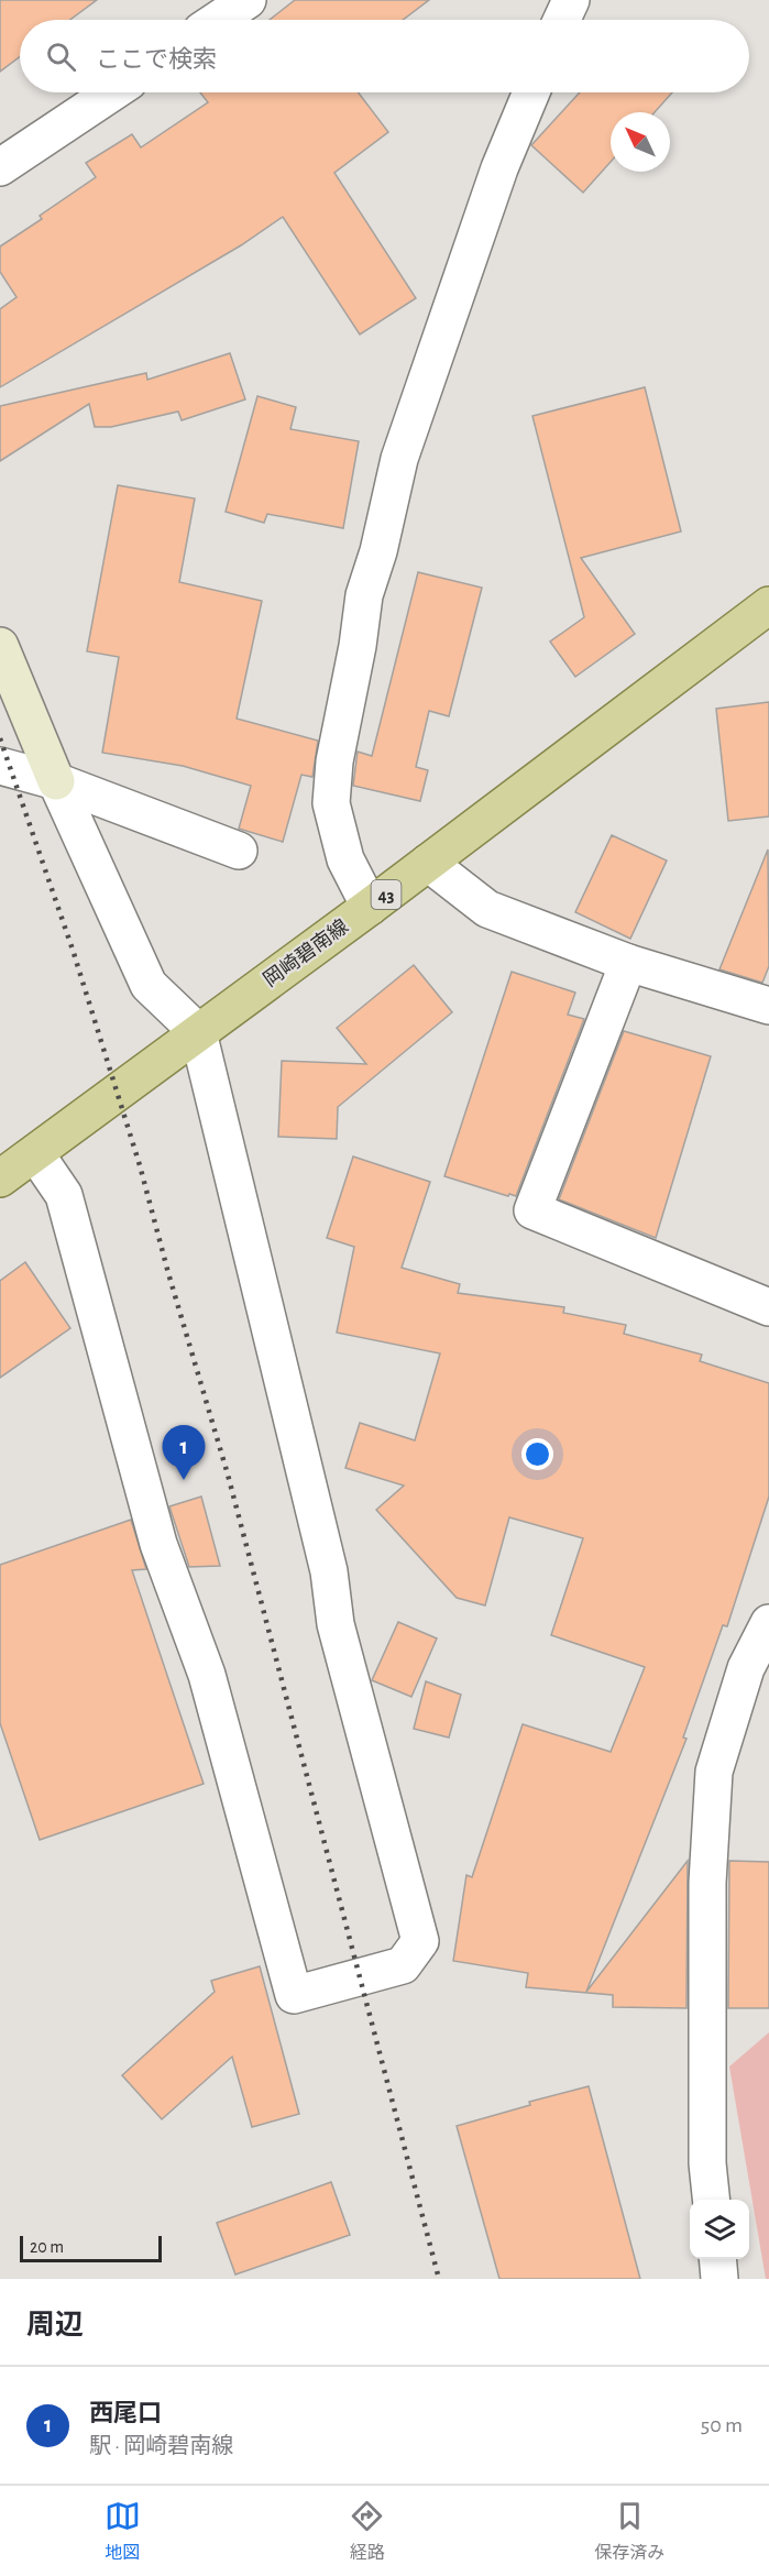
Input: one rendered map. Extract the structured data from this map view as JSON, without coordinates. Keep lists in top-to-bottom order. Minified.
{"streets":{"main road":["43","岡崎碧南線"]},"scale_bar":"20 m","north":"top left","page":{"search":"ここで検索","pins":"1","scale":"20 m","heading":"周辺","list":[{"mark":"1","name":"西尾口","note":"駅 · 岡崎碧南線","value":"50 m"}],"nav":["地図","経路","保存済み"]}}
